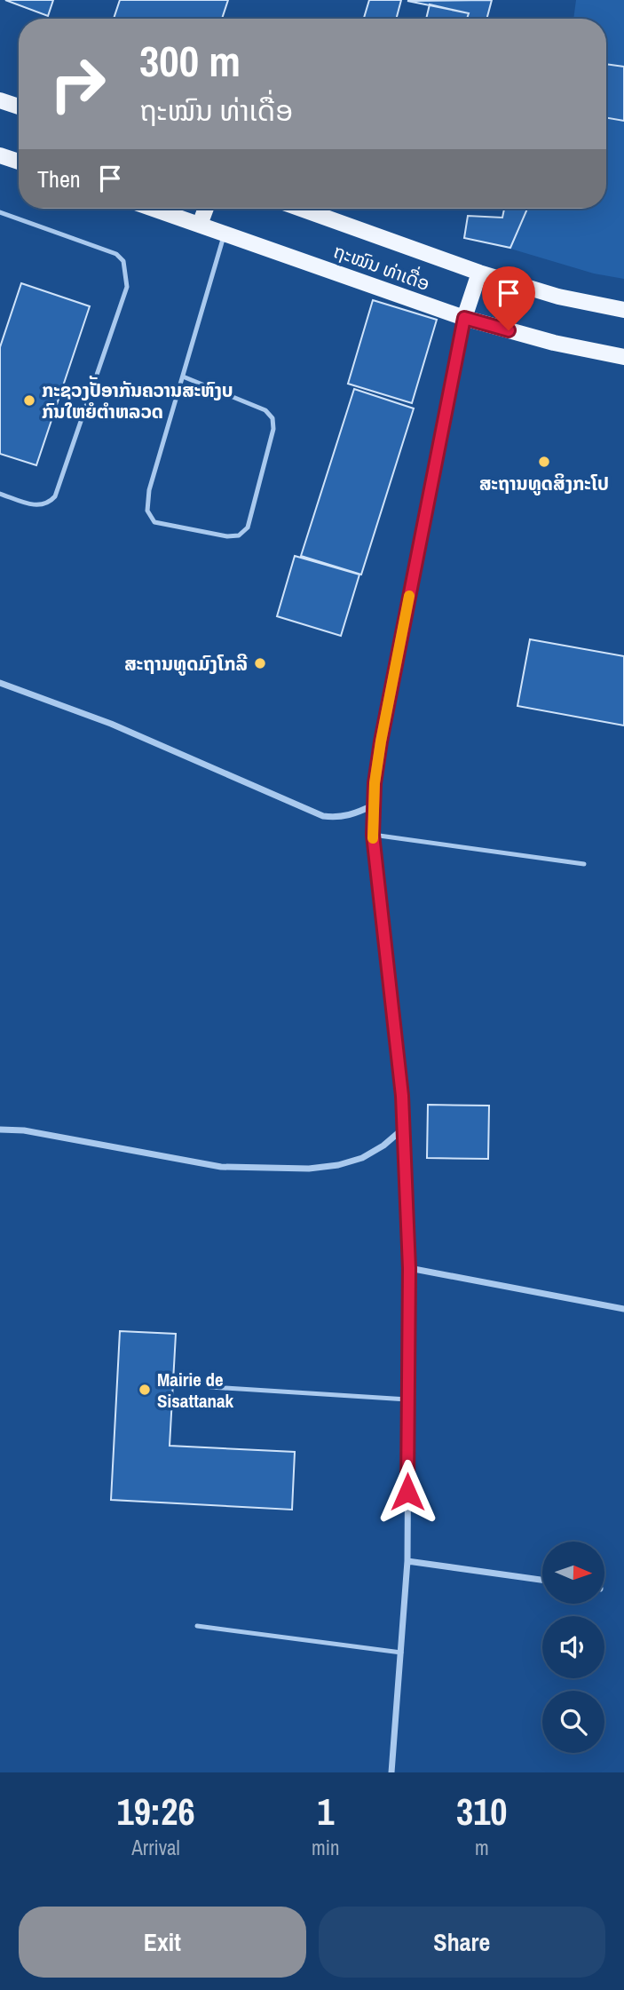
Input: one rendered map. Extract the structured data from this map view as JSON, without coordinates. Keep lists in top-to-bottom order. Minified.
{"streets":{"main road":["ຖະໝົນ ທ່າເດື່ອ"]},"places":["ກະຊວງປັັອາກັນຄວານສະຫົງບ ກົນໃຫຍໍຕຳຫລວດ","ສະຖານທູດສິງກະໂປ","ສະຖານທູດມົງໂກລີ","Mairie de Sisattanak"],"north":"right","page":{"turn":["300 m","ຖະໝົນ ທ່າເດື່ອ"],"then":"Then","eta":["19:26","Arrival","1","min","310","m"],"buttons":["Exit","Share"]}}
